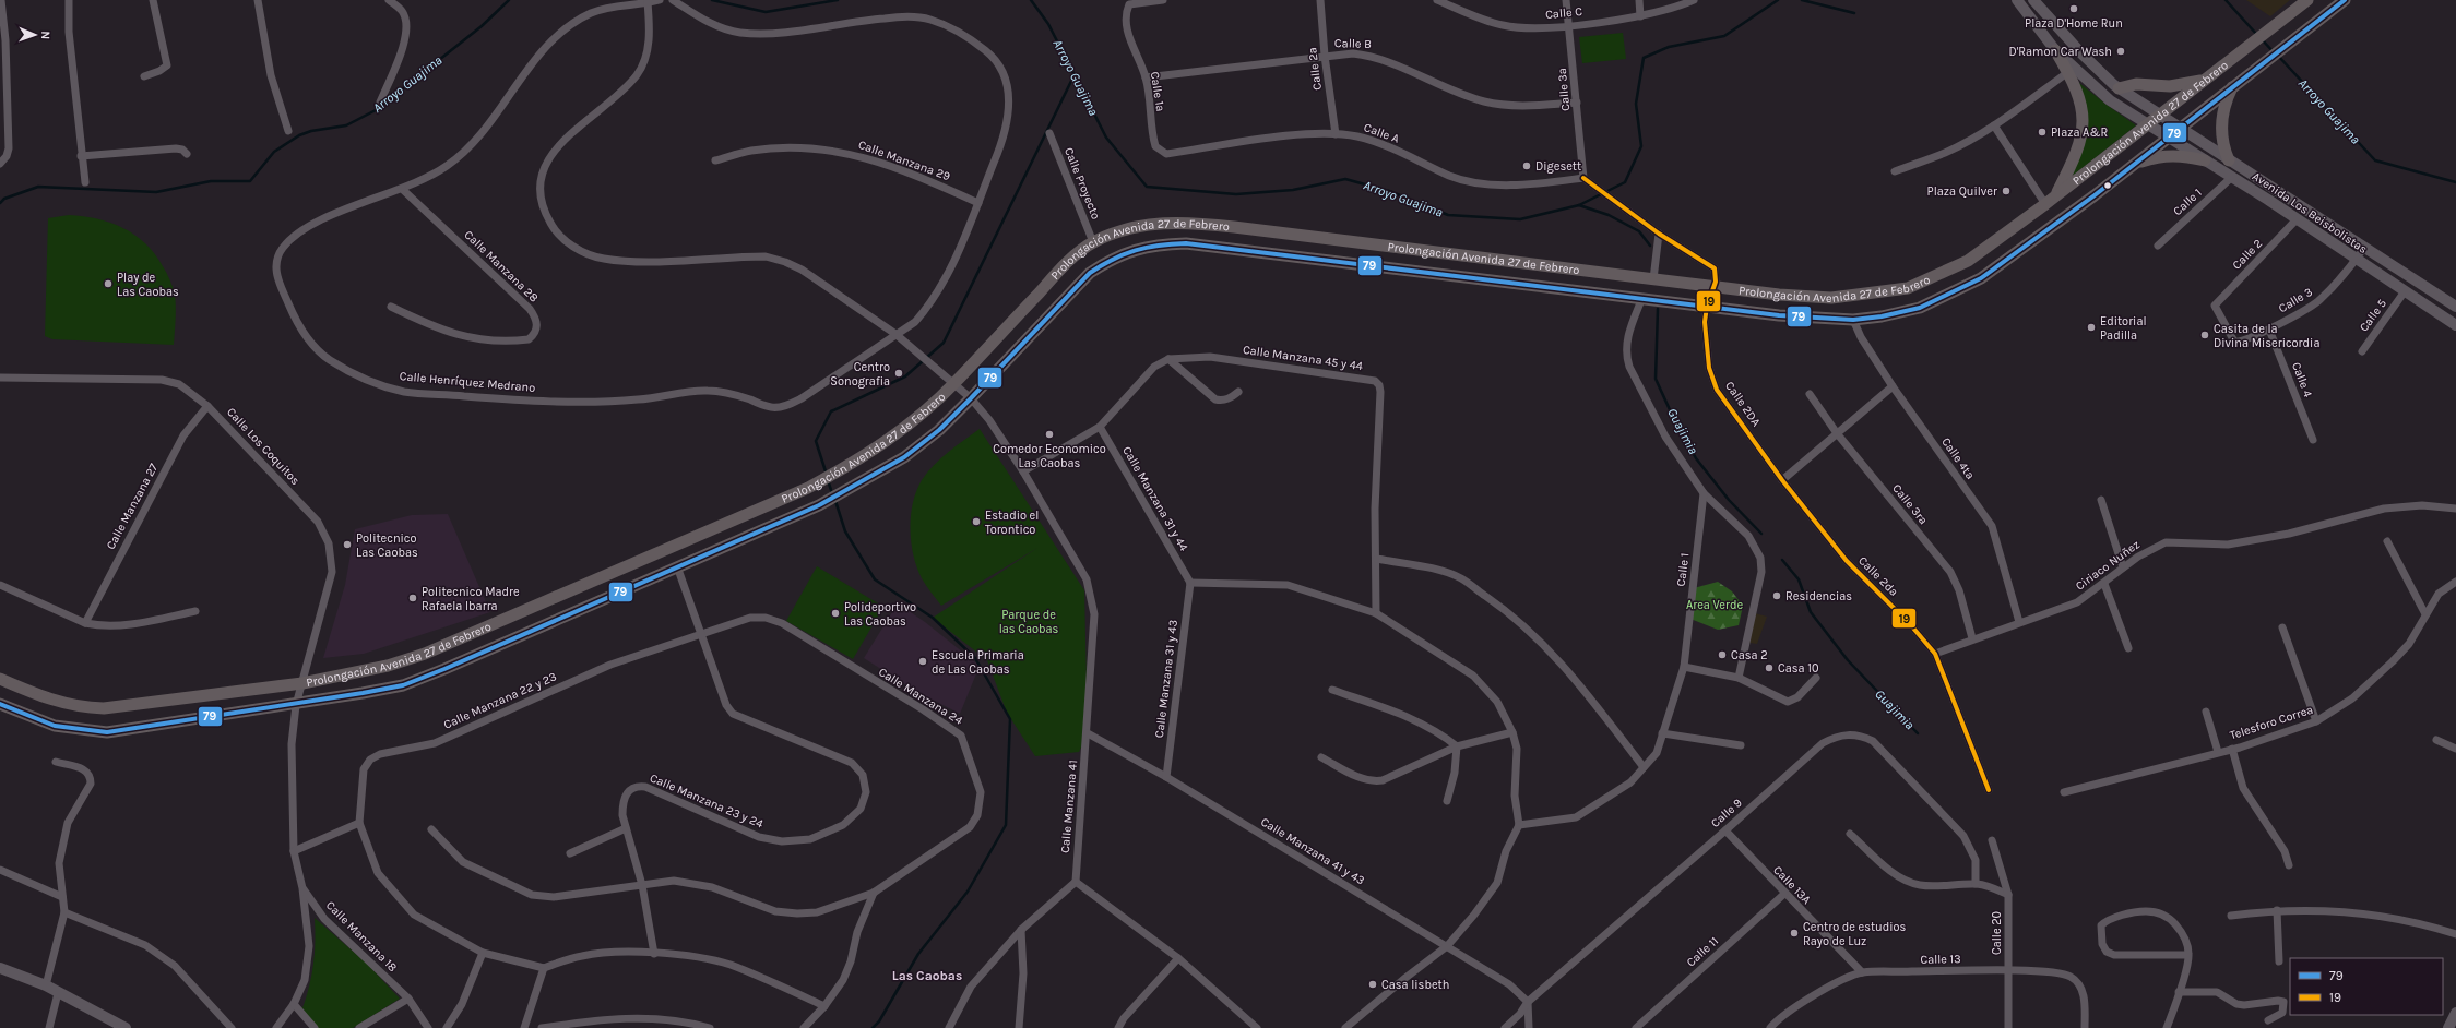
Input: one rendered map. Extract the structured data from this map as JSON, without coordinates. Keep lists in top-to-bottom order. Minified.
{"streets":{"main road":["Prolongación Avenida 27 de Febrero","Avenida Los Beisbolistas"],"street":["Calle C","Calle B","Calle 2a","Calle 3a","Calle 1a","Calle A","Calle Manzana 29","Calle Proyecto","Calle 1","Calle 2","Calle Manzana 28","Calle 3","Calle 5","Calle Manzana 45 y 44","Calle 4","Calle Henríquez Medrano","Calle 2DA","Calle Los Coquitos","Calle 4ta","Calle Manzana 31 y 44","Calle 3ra","Calle Manzana 27","Ciriaco Nuñez","Calle 2da","Calle Manzana 31 y 43","Calle Manzana 24","Calle Manzana 22 y 23","Telesforo Correa","Calle Manzana 23 y 24","Calle Manzana 41","Calle 9","Calle Manzana 41 y 43","Calle 13A","Calle 20","Calle Manzana 18","Calle 11","Calle 13"]},"crossings":[["Calle C","Calle 3a"],["Calle B","Calle 2a"],["Calle B","Calle 3a"],["Calle B","Calle 1a"],["Calle 2a","Calle A"],["Calle 3a","Calle A"],["Calle 1a","Calle A"],["Prolongación Avenida 27 de Febrero","Calle Proyecto"],["Prolongación Avenida 27 de Febrero","Avenida Los Beisbolistas"],["Prolongación Avenida 27 de Febrero","Calle 2DA"],["Prolongación Avenida 27 de Febrero","Calle Los Coquitos"],["Prolongación Avenida 27 de Febrero","Calle 4ta"],["Prolongación Avenida 27 de Febrero","Calle Manzana 41"],["Calle Manzana 29","Calle Henríquez Medrano"],["Calle 1","Avenida Los Beisbolistas"],["Avenida Los Beisbolistas","Calle 2"],["Avenida Los Beisbolistas","Calle 3"],["Avenida Los Beisbolistas","Calle 5"],["Calle 2","Calle 3"],["Calle Manzana 28","Calle Henríquez Medrano"],["Calle 3","Calle 4"],["Calle Henríquez Medrano","Calle Manzana 41"],["Calle 2DA","Calle 2da"],["Calle Los Coquitos","Calle Manzana 27"],["Calle Los Coquitos","Calle Manzana 18"],["Calle 4ta","Ciriaco Nuñez"],["Calle Manzana 31 y 44","Calle Manzana 31 y 43"],["Calle 3ra","Ciriaco Nuñez"],["Ciriaco Nuñez","Calle 2da"],["Calle Manzana 31 y 43","Calle Manzana 41 y 43"],["Calle Manzana 24","Calle Manzana 22 y 23"],["Calle Manzana 24","Calle Manzana 23 y 24"],["Calle Manzana 22 y 23","Calle Manzana 23 y 24"],["Calle Manzana 41","Calle Manzana 41 y 43"],["Calle 9","Calle Manzana 41 y 43"],["Calle 9","Calle 13A"],["Calle 13A","Calle 11"],["Calle 13A","Calle 13"],["Calle 20","Calle 13"]],"districts":["Las Caobas"],"water":["Arroyo Guajima","Guajimia"],"parks":["Area Verde","Parque de las Caobas"],"places":["Plaza D'Home Run","D'Ramon Car Wash","Plaza A&R","Digesett","Plaza Quilver","Play de Las Caobas","Editorial Padilla","Casita de la Divina Misericordia","Centro Sonografia","Comedor Economico Las Caobas","Estadio el Torontico","Politecnico Las Caobas","Residencias","Politecnico Madre Rafaela Ibarra","Polideportivo Las Caobas","Casa 2","Escuela Primaria de Las Caobas","Casa 10","Centro de estudios Rayo de Luz","Casa lisbeth"],"lines":["transit line 79","transit line 19"],"legend":["79","19"],"north":"right"}
